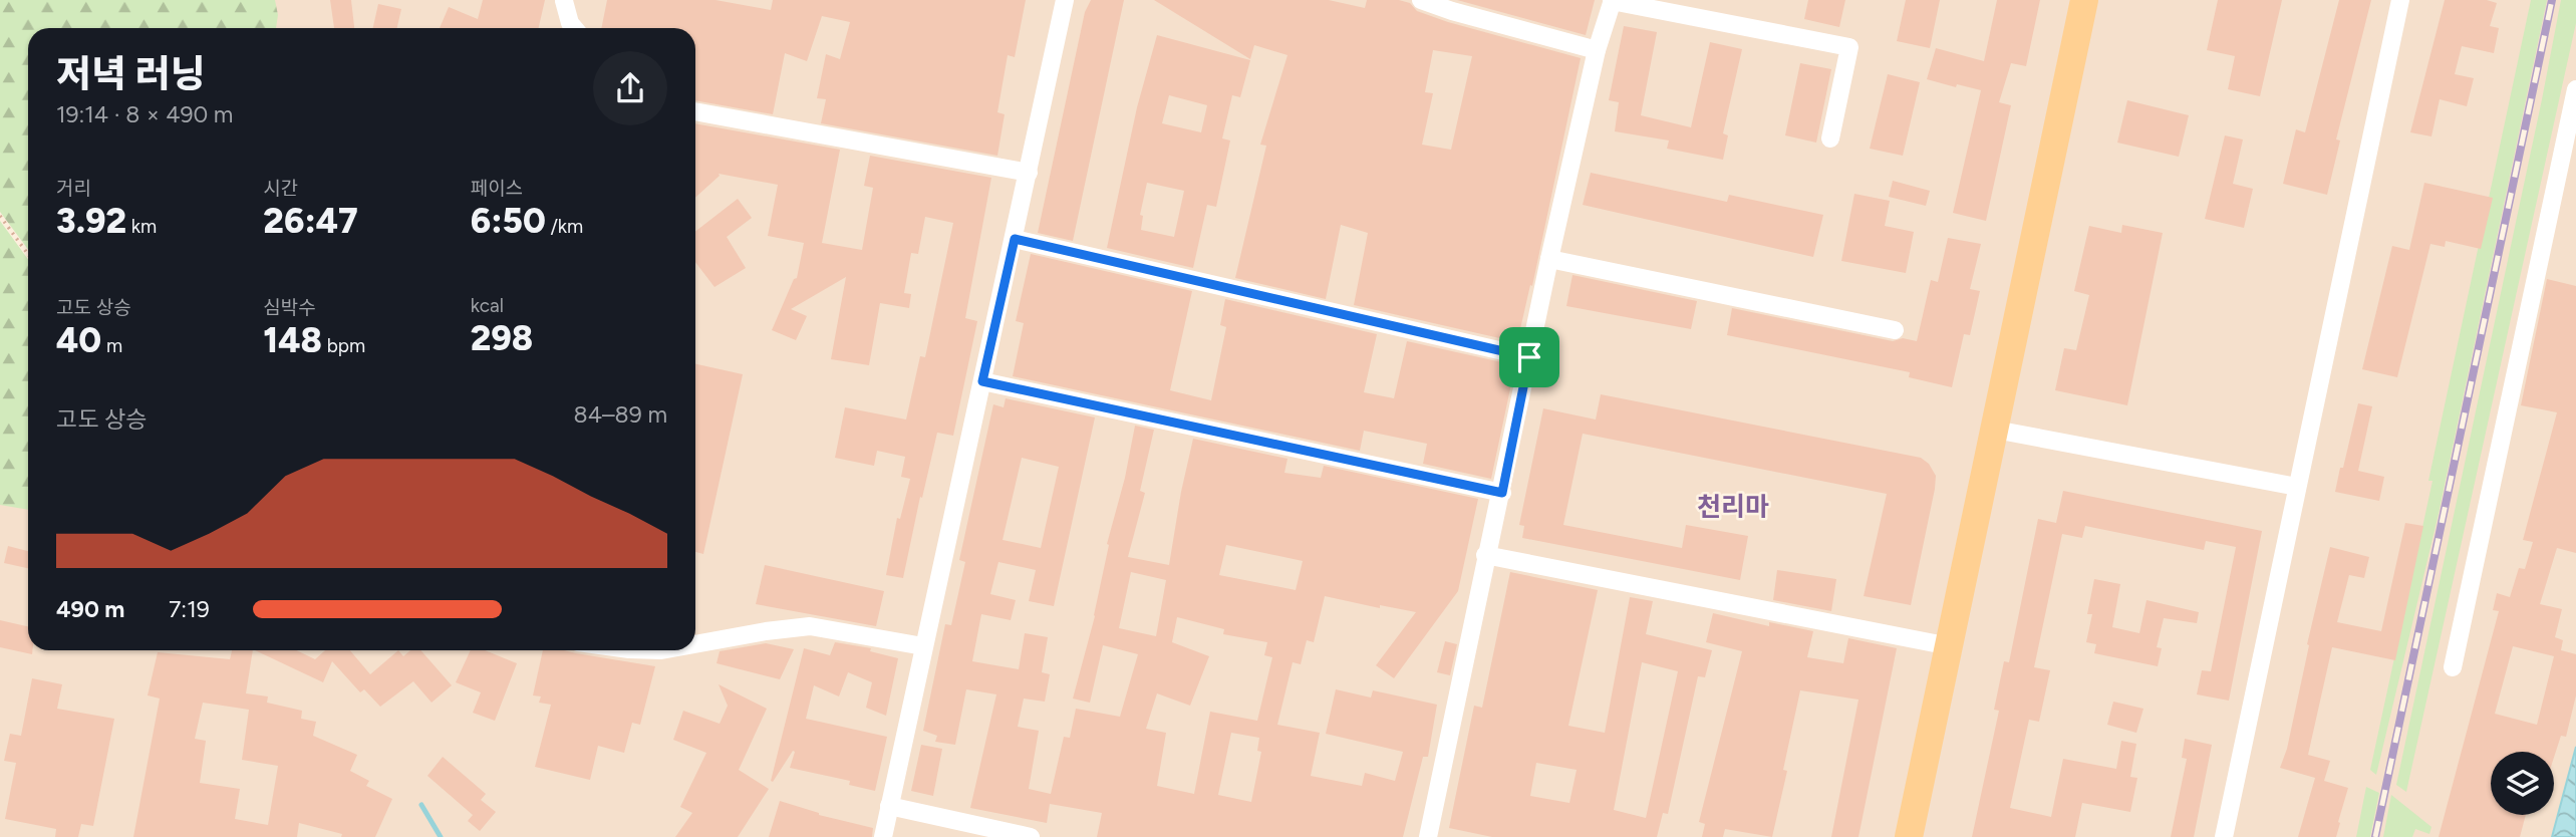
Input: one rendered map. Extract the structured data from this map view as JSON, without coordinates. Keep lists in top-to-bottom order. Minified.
{"districts":["천리마"],"page":{"heading":["저녁 러닝","19:14 · 8 × 490 m"],"stats":[["거리","3.92 km"],["시간","26:47"],["페이스","6:50 /km"],["고도 상승","40 m"],["심박수","148 bpm"],["kcal","298"]],"chart":["고도 상승","84–89 m"],"list":[{"name":"490 m","note":"7:19"}]}}
